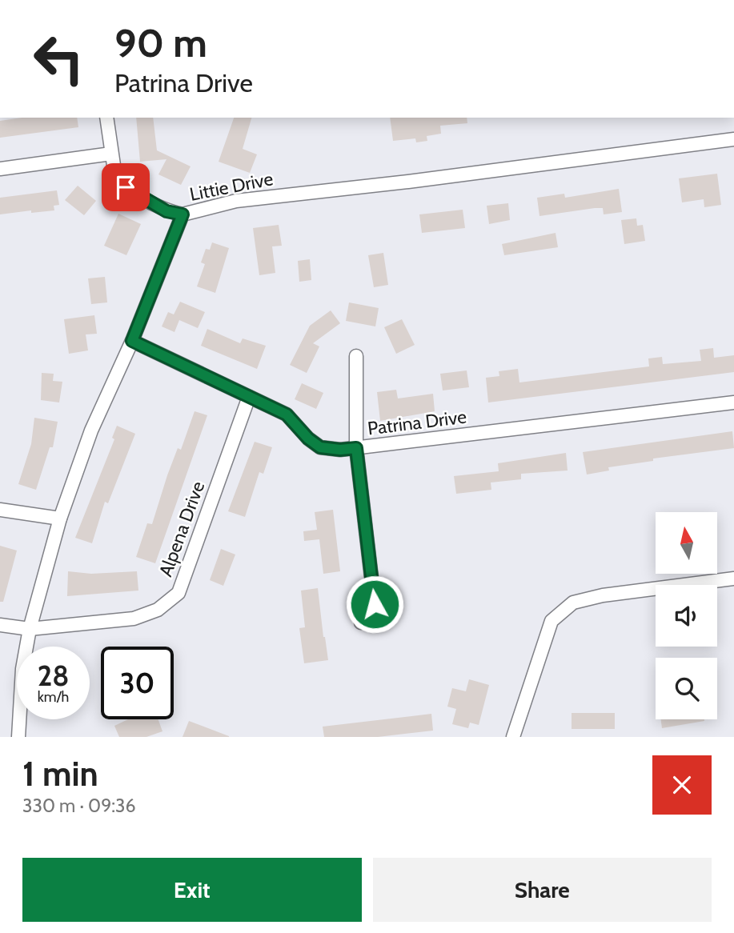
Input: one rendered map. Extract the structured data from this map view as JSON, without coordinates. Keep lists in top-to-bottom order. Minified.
{"streets":{"street":["Littie Drive","Patrina Drive","Alpena Drive"]},"crossings":[["Littie Drive","Patrina Drive"],["Littie Drive","Alpena Drive"],["Patrina Drive","Alpena Drive"]],"north":"top","page":{"turn":["90 m","Patrina Drive"],"speed":"28 km/h","limit":"30","heading":["1 min","330 m · 09:36"],"buttons":["Exit","Share"]}}
